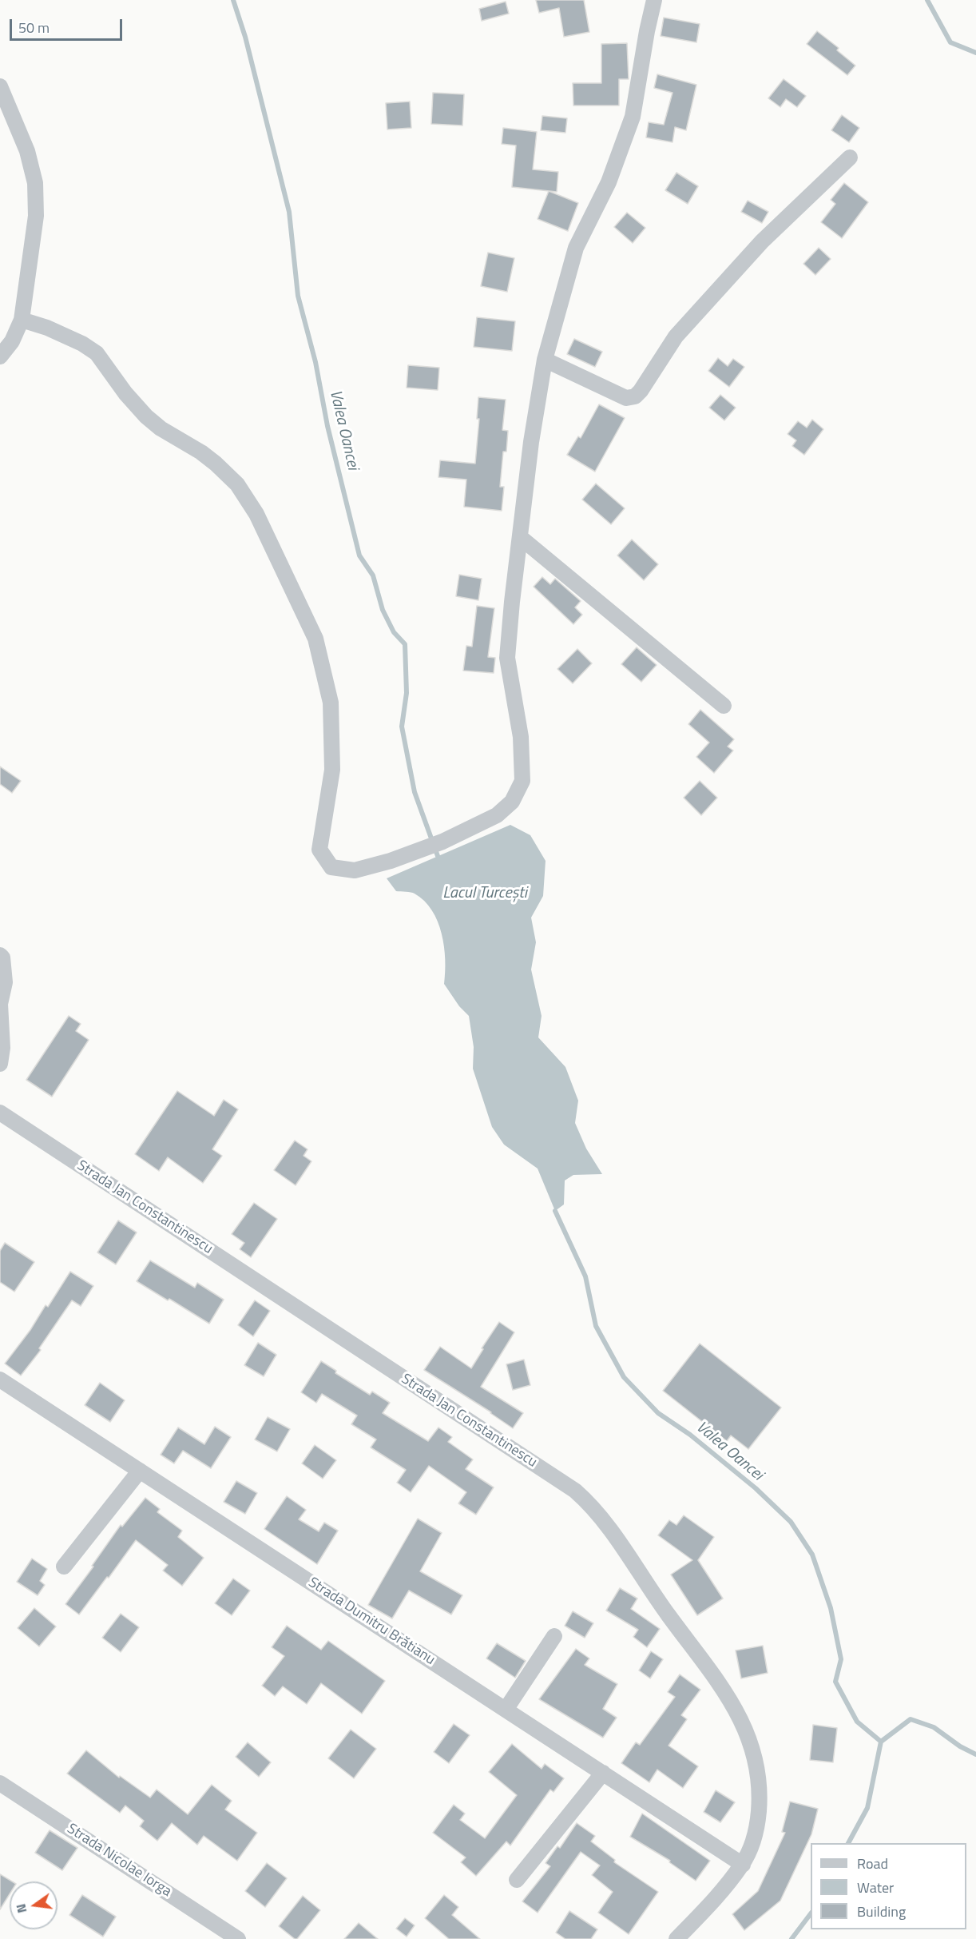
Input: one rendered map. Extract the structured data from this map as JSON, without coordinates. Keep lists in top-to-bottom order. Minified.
{"streets":{"street":["Strada Jan Constantinescu","Strada Dumitru Brătianu","Strada Nicolae Iorga"]},"crossings":[["Strada Jan Constantinescu","Strada Dumitru Brătianu"]],"water":["Valea Oancei","Lacul Turcești"],"legend":["Road","Water","Building"],"scale_bar":"50 m","north":"left"}
